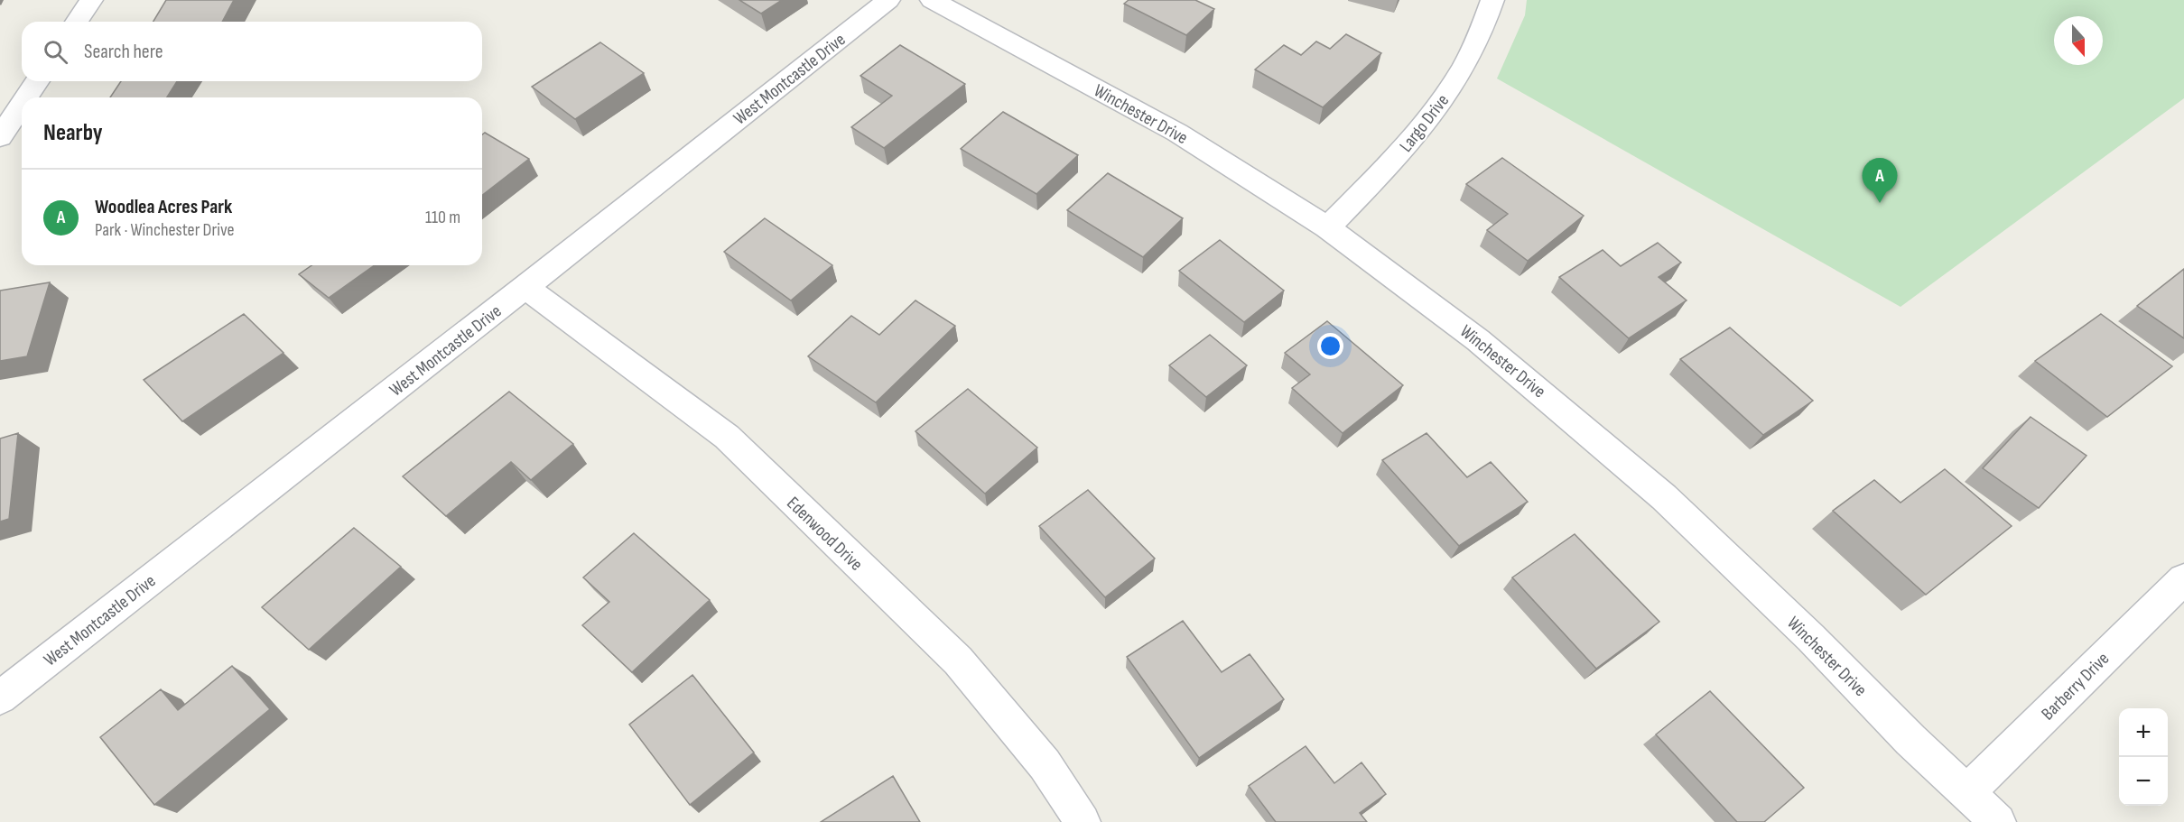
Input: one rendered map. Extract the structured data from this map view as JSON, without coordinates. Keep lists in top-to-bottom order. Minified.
{"streets":{"street":["West Montcastle Drive","Winchester Drive","Largo Drive","Edenwood Drive","Barberry Drive"]},"crossings":[["West Montcastle Drive","Edenwood Drive"],["Winchester Drive","Largo Drive"],["Winchester Drive","Barberry Drive"]],"north":"bottom","page":{"search":"Search here","heading":"Nearby","pins":"A","list":[{"mark":"A","name":"Woodlea Acres Park","note":"Park · Winchester Drive","value":"110 m"}],"map_buttons":["+","−"]}}
